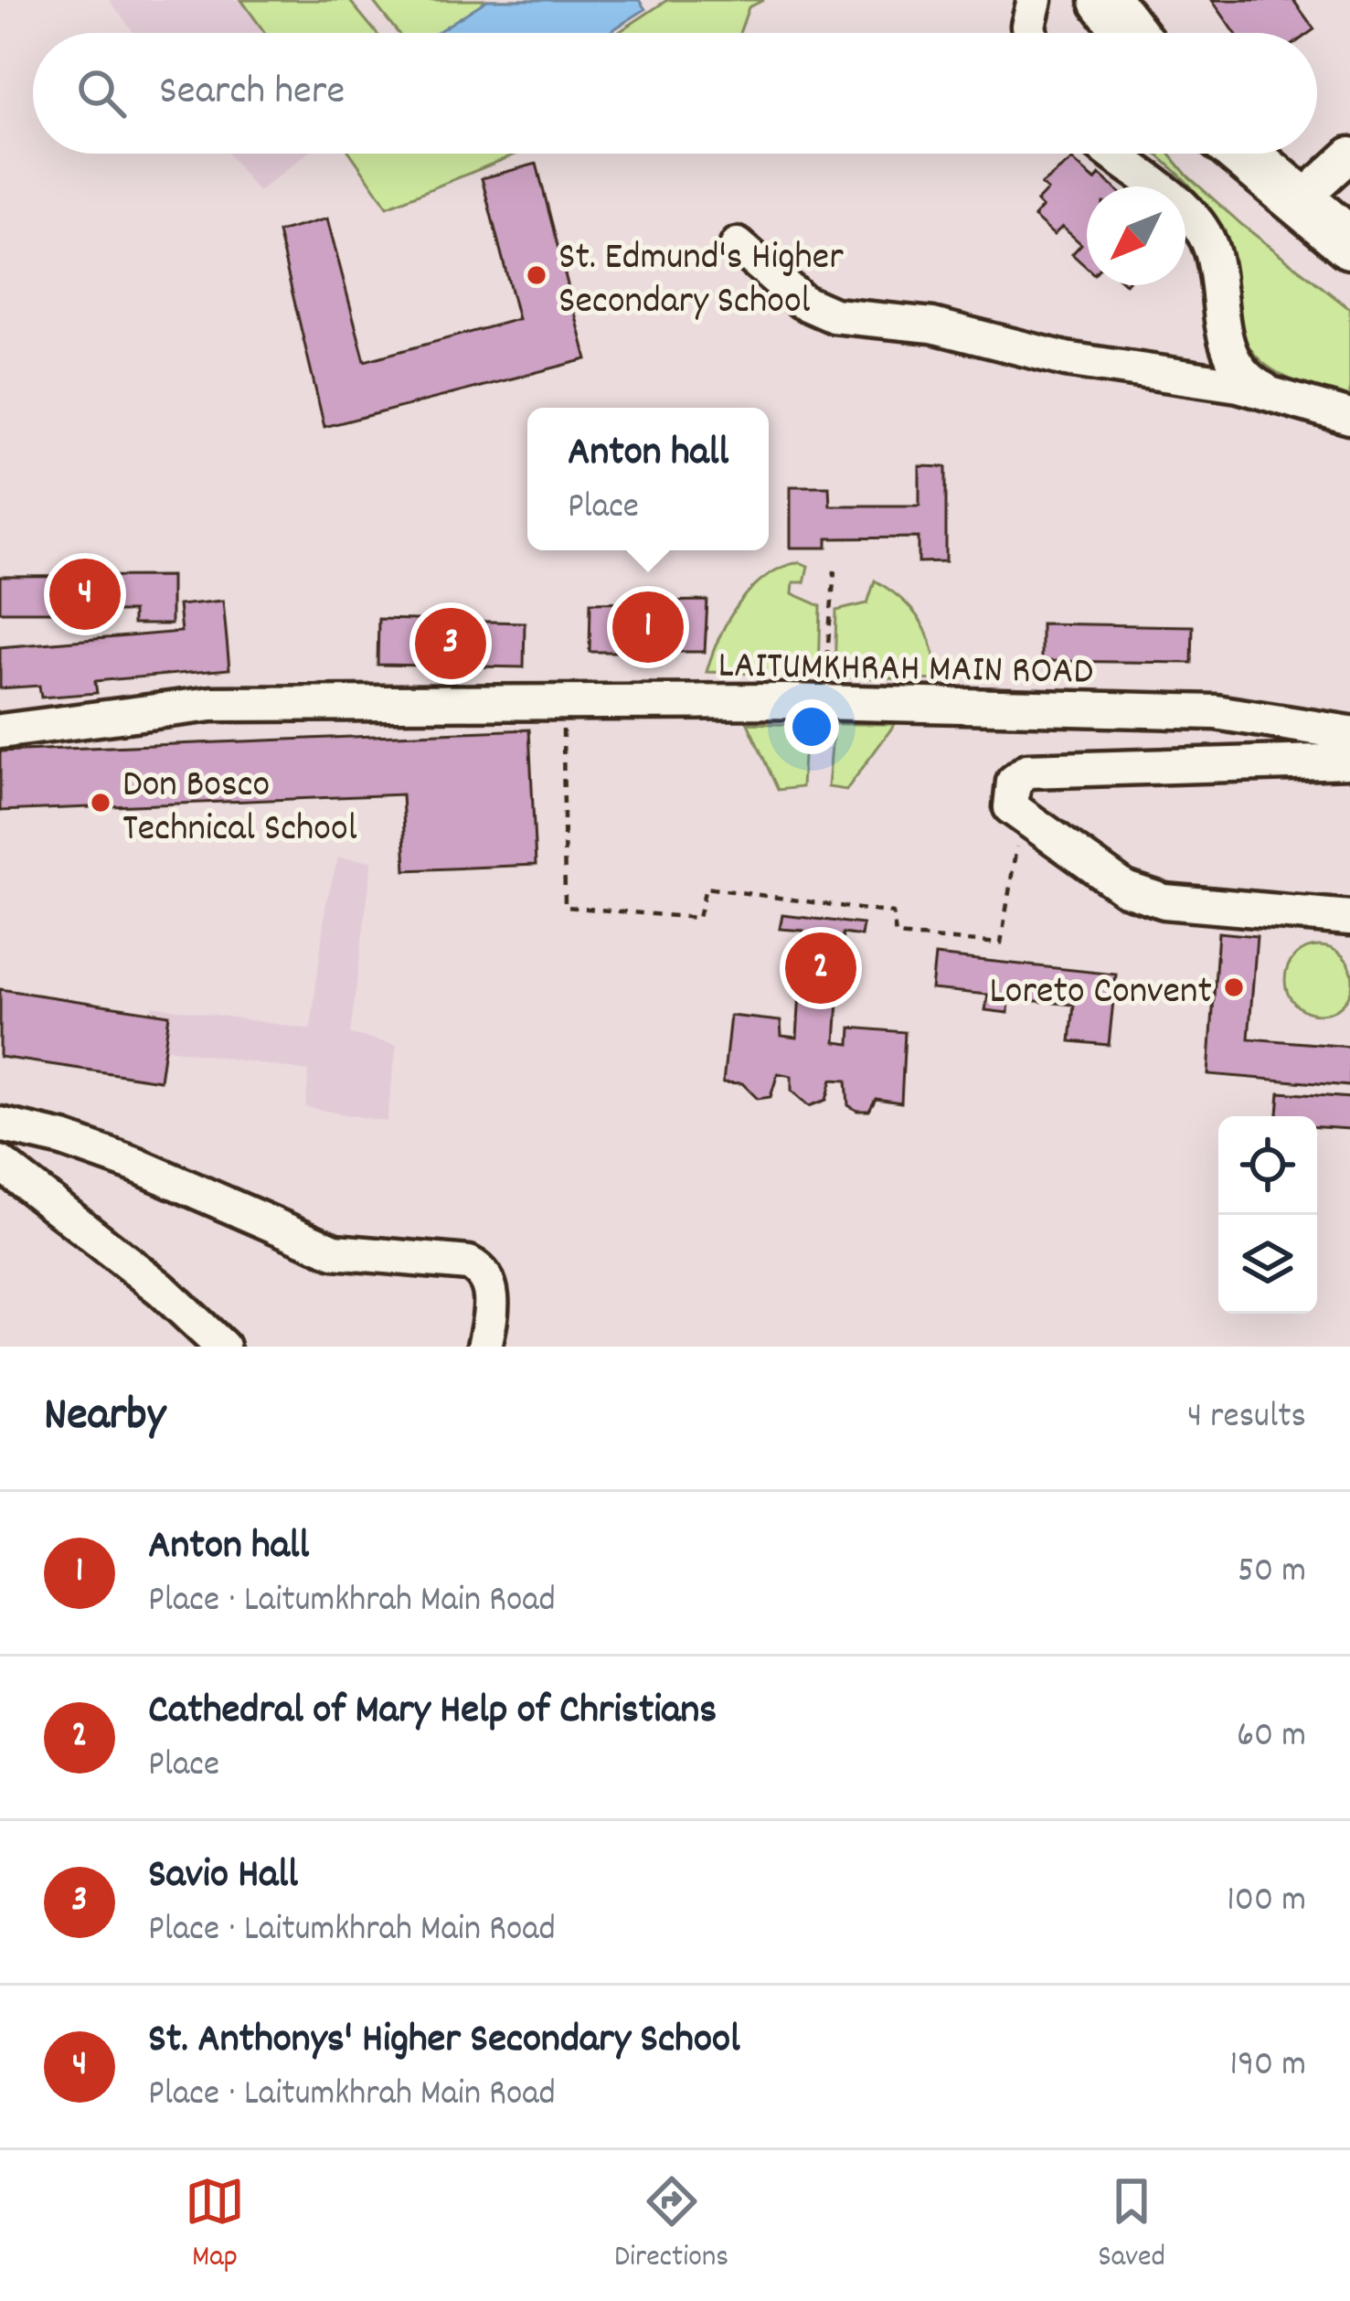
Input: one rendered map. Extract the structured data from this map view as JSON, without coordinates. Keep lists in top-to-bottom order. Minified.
{"streets":{"street":["LAITUMKHRAH MAIN ROAD"]},"places":["St. Edmund's Higher Secondary School","Don Bosco Technical School","Loreto Convent"],"north":"bottom left","page":{"search":"Search here","popup":["Anton hall","Place"],"pins":["4","1","3","2"],"heading":["Nearby","4 results"],"list":[{"mark":"1","name":"Anton hall","note":"Place · Laitumkhrah Main Road","value":"50 m"},{"mark":"2","name":"Cathedral of Mary Help of Christians","note":"Place","value":"60 m"},{"mark":"3","name":"Savio Hall","note":"Place · Laitumkhrah Main Road","value":"100 m"},{"mark":"4","name":"St. Anthonys' Higher Secondary School","note":"Place · Laitumkhrah Main Road","value":"190 m"}],"nav":["Map","Directions","Saved"]}}
